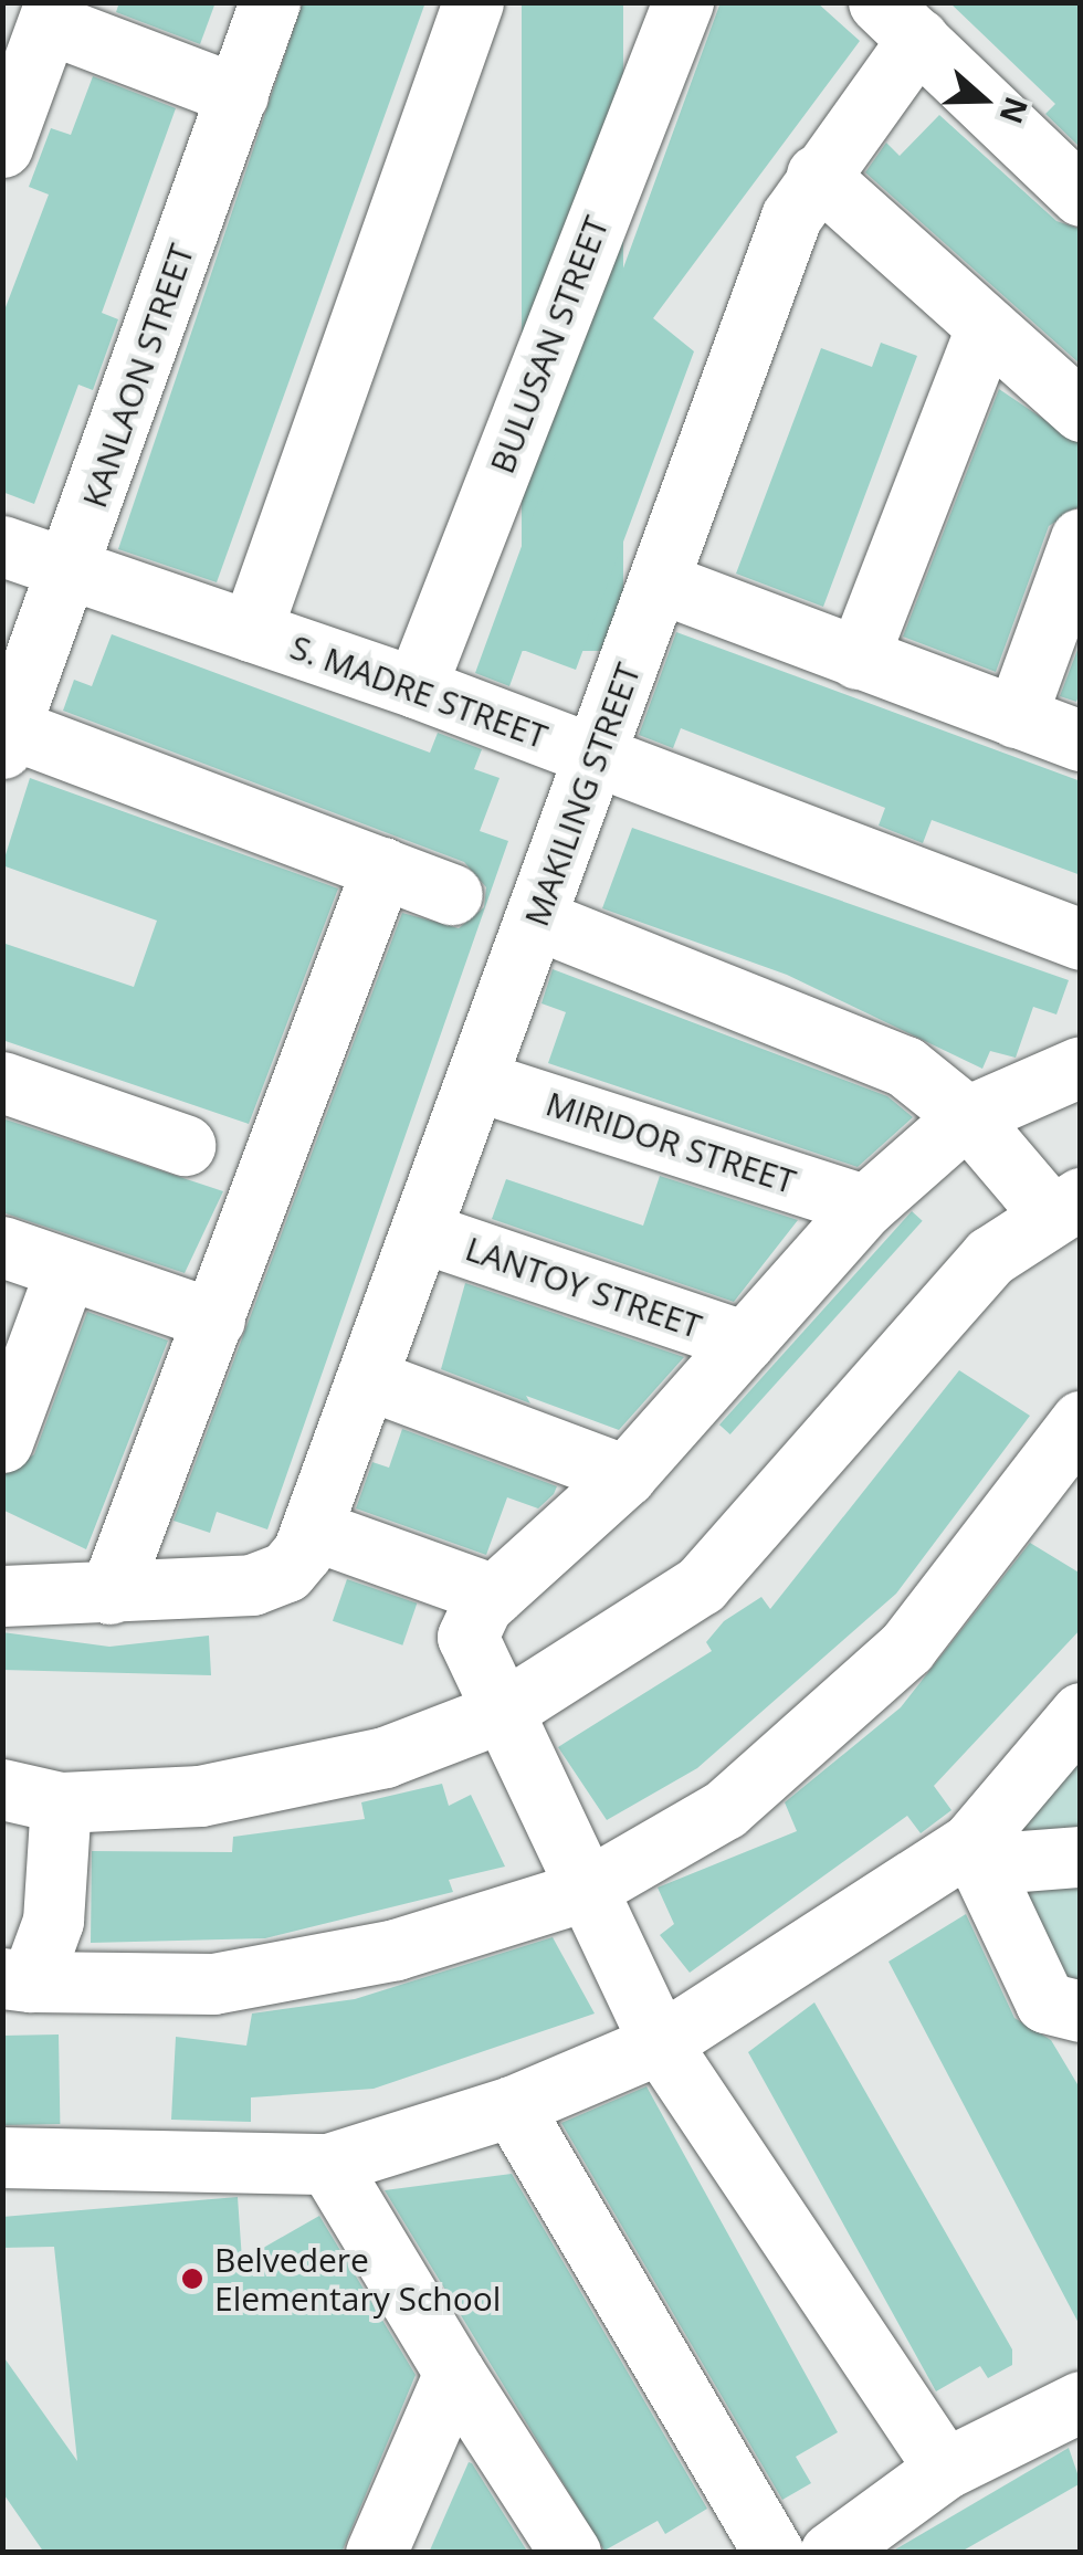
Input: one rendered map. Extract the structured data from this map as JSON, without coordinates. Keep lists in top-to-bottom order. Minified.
{"streets":{"street":["BULUSAN STREET","KANLAON STREET","S. MADRE STREET","MAKILING STREET","MIRIDOR STREET","LANTOY STREET"]},"crossings":[["BULUSAN STREET","S. MADRE STREET"],["KANLAON STREET","S. MADRE STREET"],["S. MADRE STREET","MAKILING STREET"],["MAKILING STREET","MIRIDOR STREET"],["MAKILING STREET","LANTOY STREET"]],"places":["Belvedere Elementary School"],"north":"right"}
